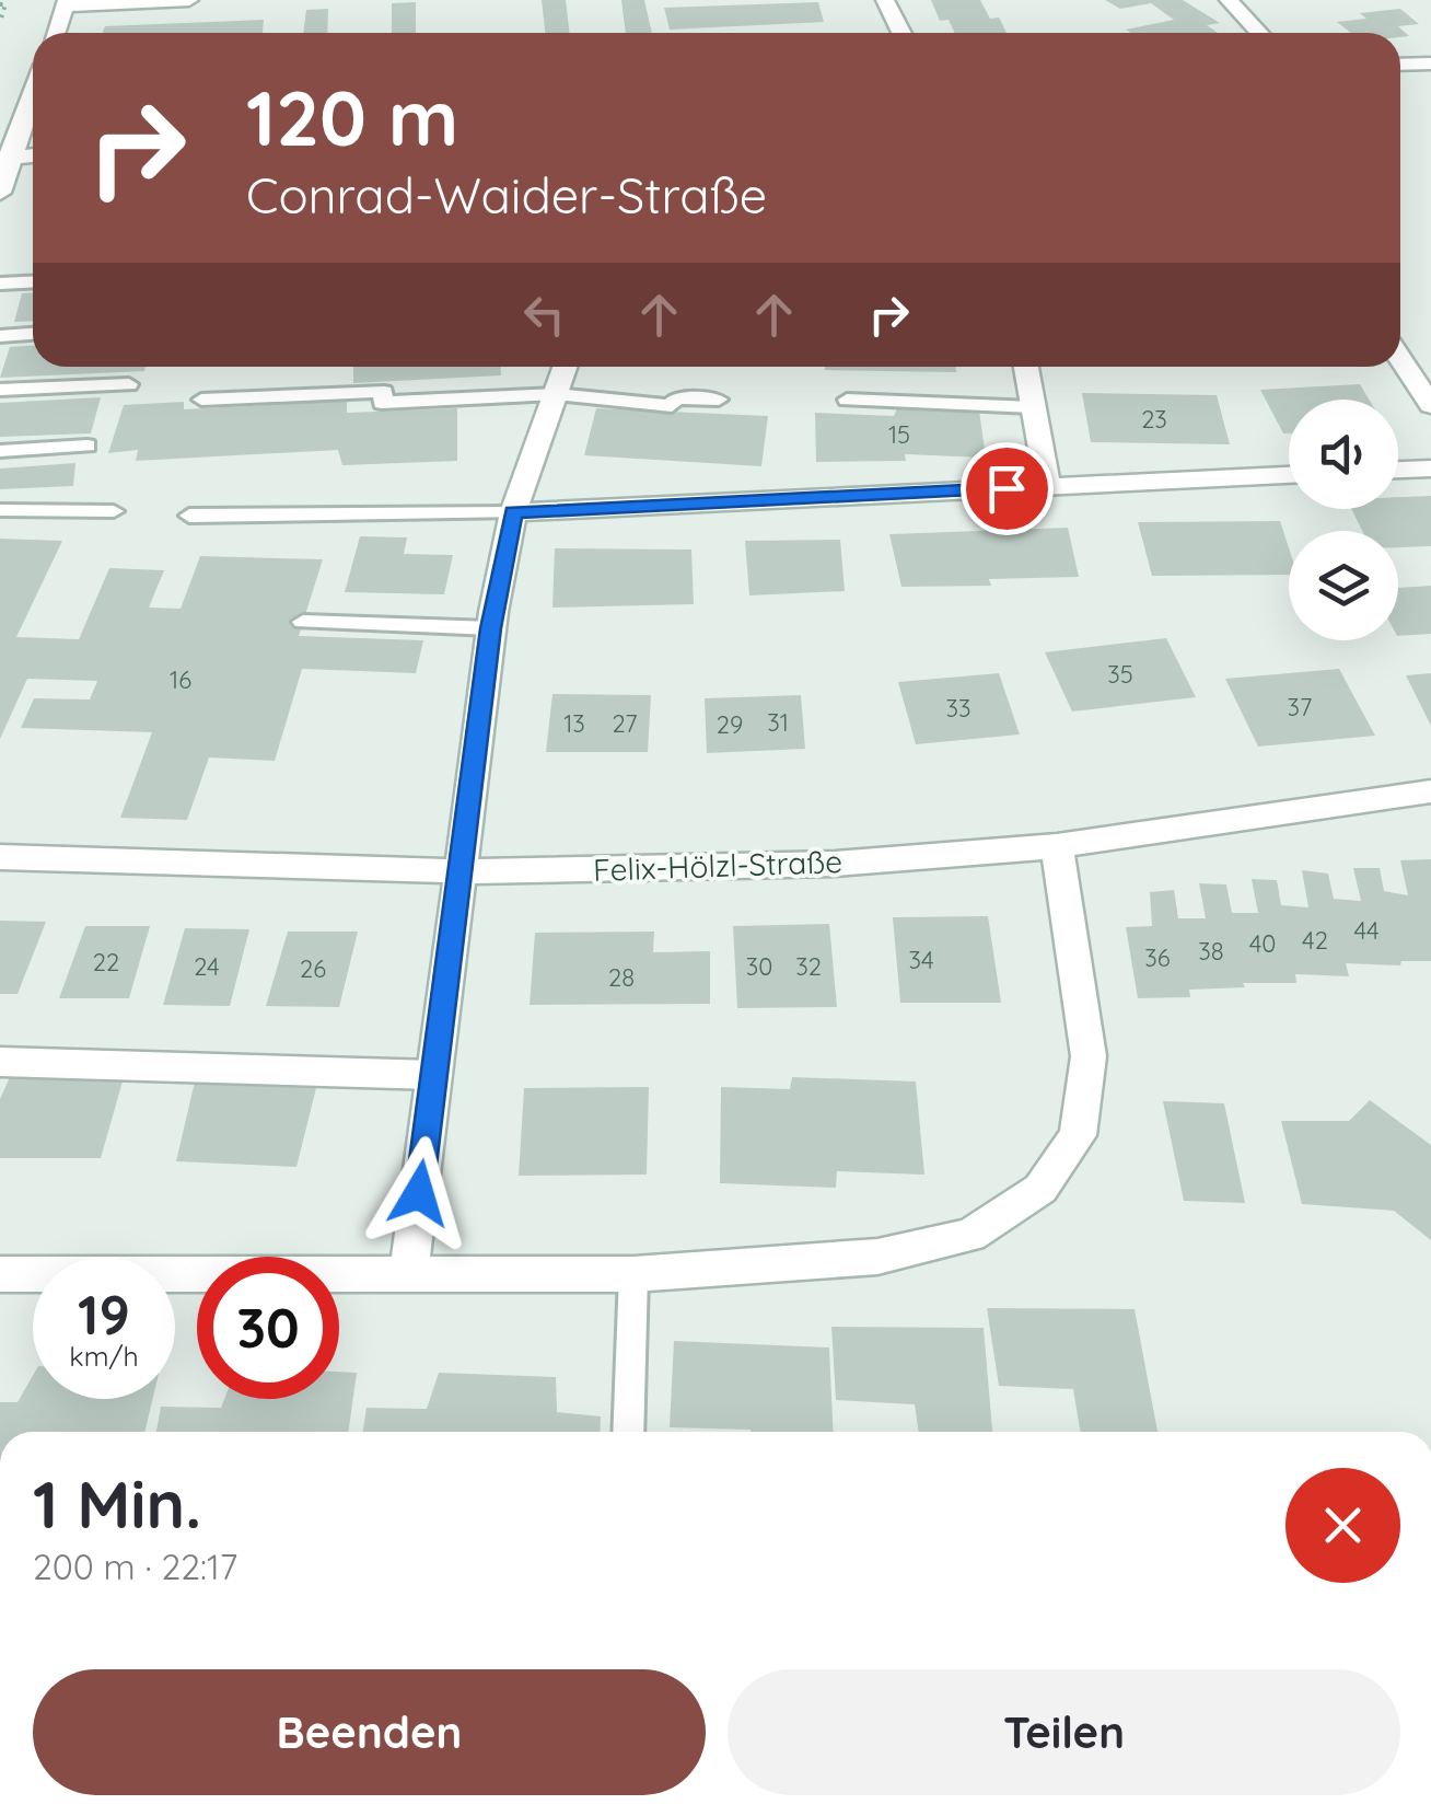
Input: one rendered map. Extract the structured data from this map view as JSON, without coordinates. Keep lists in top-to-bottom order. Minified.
{"streets":{"street":["Felix-Hölzl-Straße"]},"house_numbers":["23","15","35","16","37","33","31","13","27","29","44","42","40","38","36","34","22","24","30","32","26","28"],"page":{"turn":["120 m","Conrad-Waider-Straße"],"speed":"19 km/h","limit":"30","heading":["1 Min.","200 m · 22:17"],"buttons":["Beenden","Teilen"]}}
